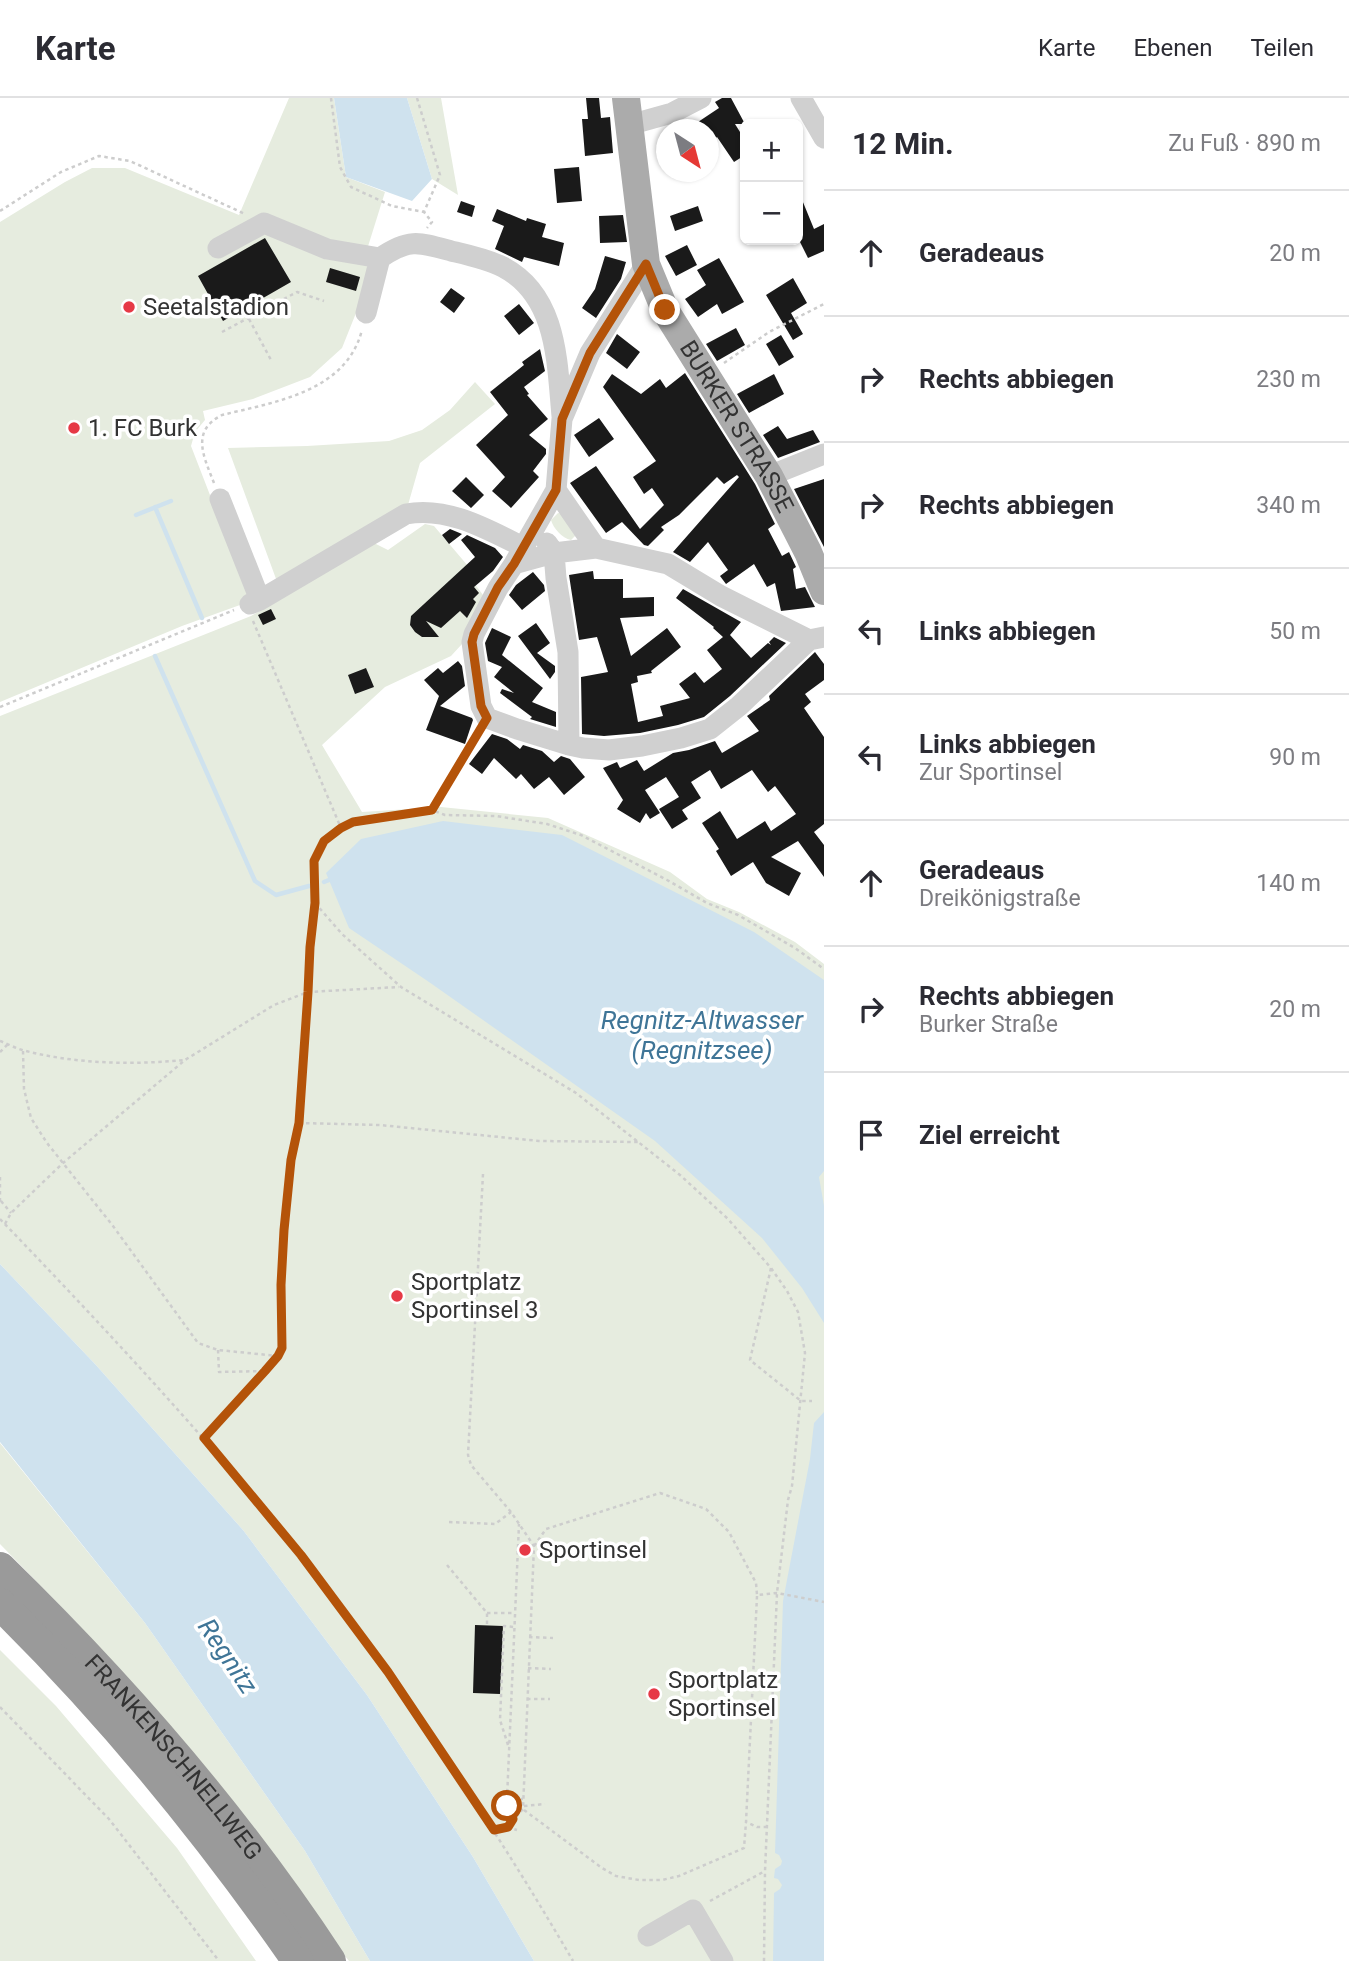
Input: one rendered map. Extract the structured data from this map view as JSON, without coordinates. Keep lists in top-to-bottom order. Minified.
{"streets":{"highway":["FRANKENSCHNELLWEG"],"main road":["BURKER STRASSE"]},"water":["Regnitz-Altwasser (Regnitzsee)","Regnitz"],"places":["Seetalstadion","1. FC Burk","Sportplatz Sportinsel 3","Sportinsel","Sportplatz Sportinsel"],"north":"bottom right","page":{"header":"Karte","nav":["Karte","Ebenen","Teilen"],"heading":["12 Min.","Zu Fuß · 890 m"],"map_buttons":["+","−"],"list":[["Geradeaus","20 m"],["Rechts abbiegen","230 m"],["Rechts abbiegen","340 m"],["Links abbiegen","50 m"],["Links abbiegen","Zur Sportinsel","90 m"],["Geradeaus","Dreikönigstraße","140 m"],["Rechts abbiegen","Burker Straße","20 m"],"Ziel erreicht"]}}
